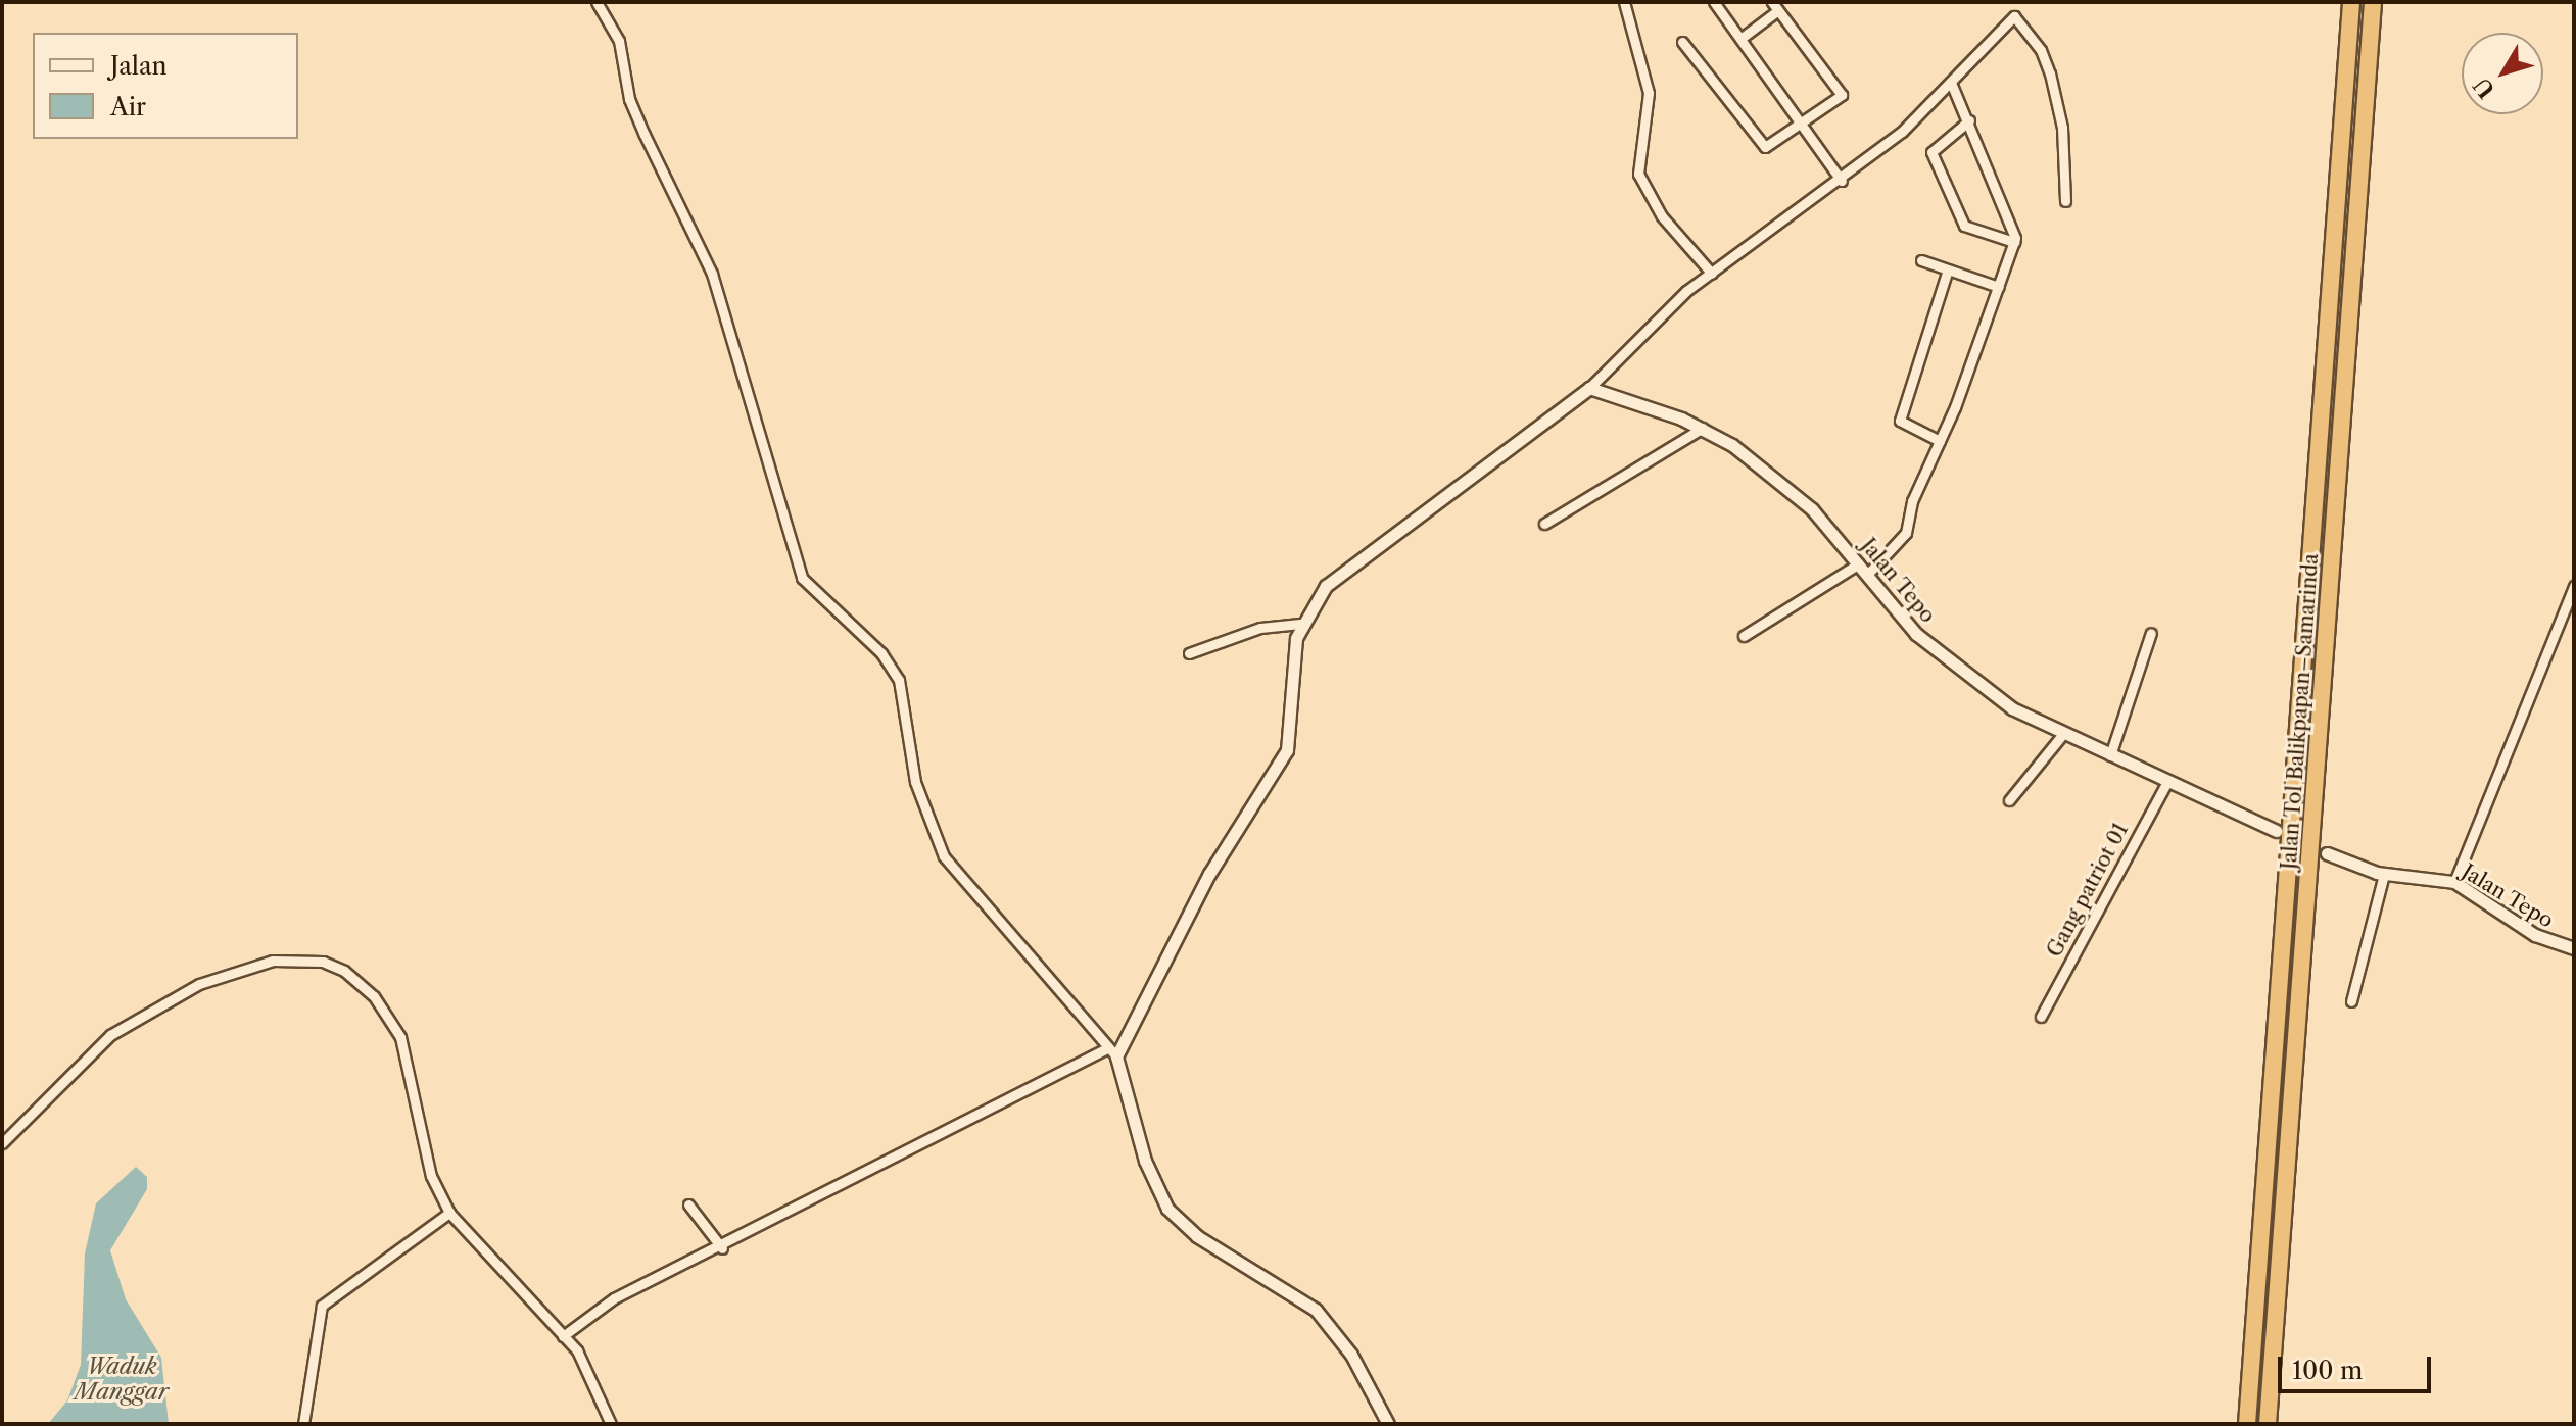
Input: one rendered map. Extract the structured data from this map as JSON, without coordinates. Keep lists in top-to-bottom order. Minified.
{"streets":{"highway":["Jalan Tol Balikpapan–Samarinda"],"street":["Jalan Tepo","Gang patriot 01"]},"crossings":[["Jalan Tepo","Gang patriot 01"]],"water":["Waduk Manggar"],"legend":["Jalan","Air"],"scale_bar":"100 m","north":"bottom left"}
